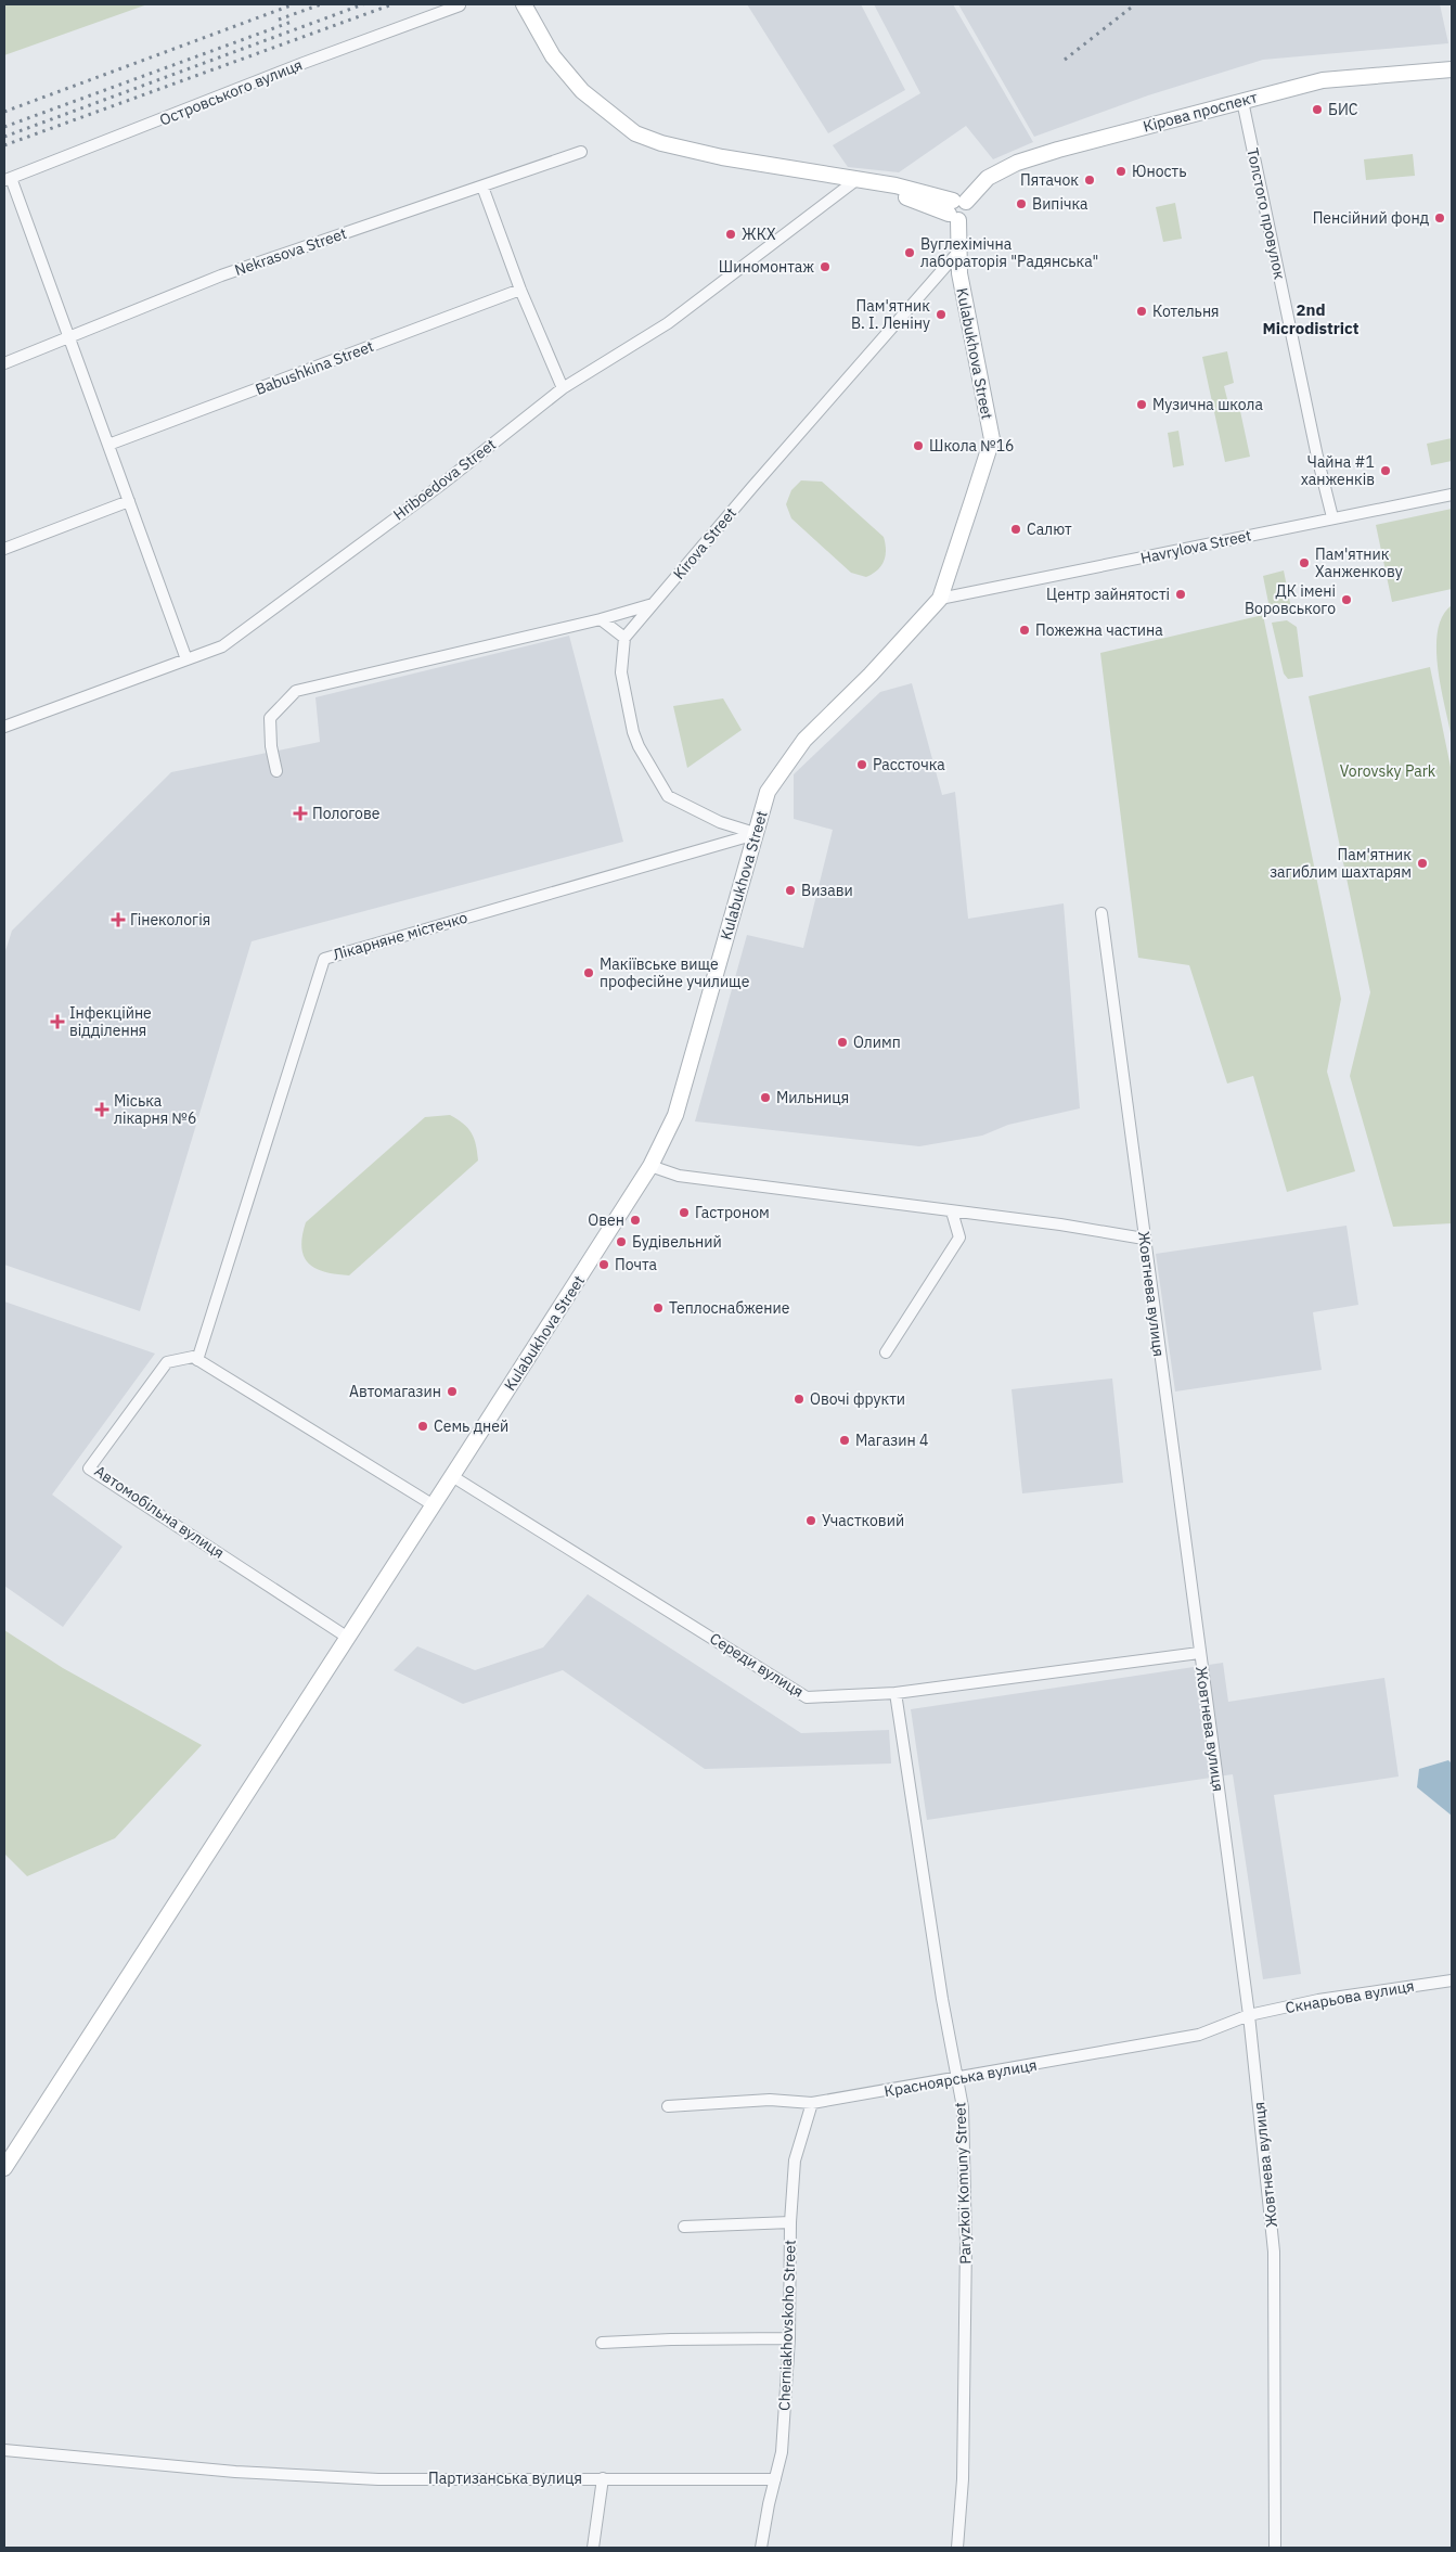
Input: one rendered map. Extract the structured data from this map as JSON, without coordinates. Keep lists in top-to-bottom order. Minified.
{"streets":{"street":["Островського вулиця","Кірова проспект","Толстого провулок","Nekrasova Street","Kulabukhova Street","Babushkina Street","Hriboedova Street","Kirova Street","Havrylova Street","Лікарняне містечко","Жовтнева вулиця","Автомобільна вулиця","Середи вулиця","Скнарьова вулиця","Красноярська вулиця","Paryzkoi Komuny Street","Cherniakhovskoho Street","Партизанська вулиця"]},"crossings":[["Кірова проспект","Толстого провулок"],["Кірова проспект","Kulabukhova Street"],["Толстого провулок","Havrylova Street"],["Kulabukhova Street","Kirova Street"],["Kulabukhova Street","Havrylova Street"],["Kulabukhova Street","Лікарняне містечко"],["Kulabukhova Street","Автомобільна вулиця"],["Kulabukhova Street","Середи вулиця"],["Лікарняне містечко","Автомобільна вулиця"],["Жовтнева вулиця","Середи вулиця"],["Жовтнева вулиця","Скнарьова вулиця"],["Жовтнева вулиця","Красноярська вулиця"],["Середи вулиця","Paryzkoi Komuny Street"],["Скнарьова вулиця","Красноярська вулиця"],["Красноярська вулиця","Paryzkoi Komuny Street"],["Красноярська вулиця","Cherniakhovskoho Street"],["Cherniakhovskoho Street","Партизанська вулиця"]],"districts":["2nd Microdistrict"],"parks":["Vorovsky Park"],"places":{"other":["БИС","Юность","Пятачок","Випічка","Пенсійний фонд","ЖКХ","Вуглехімічна лабораторія \"Радянська\"","Шиномонтаж","Котельня","Пам'ятник В. І. Леніну","Музична школа","Школа №16","Чайна #1 ханженків","Салют","Пам'ятник Ханженкову","Центр зайнятості","ДК імені Воровського","Пожежна частина","Рассточка","Пам'ятник загиблим шахтарям","Визави","Макіївське вище професійне училище","Олимп","Мильниця","Гастроном","Овен","Будівельний","Почта","Теплоснабжение","Автомагазин","Овочі фрукти","Семь дней","Магазин 4","Участковий"],"health":["Пологове","Гінекологія","Інфекційне відділення","Міська лікарня №6"]}}
